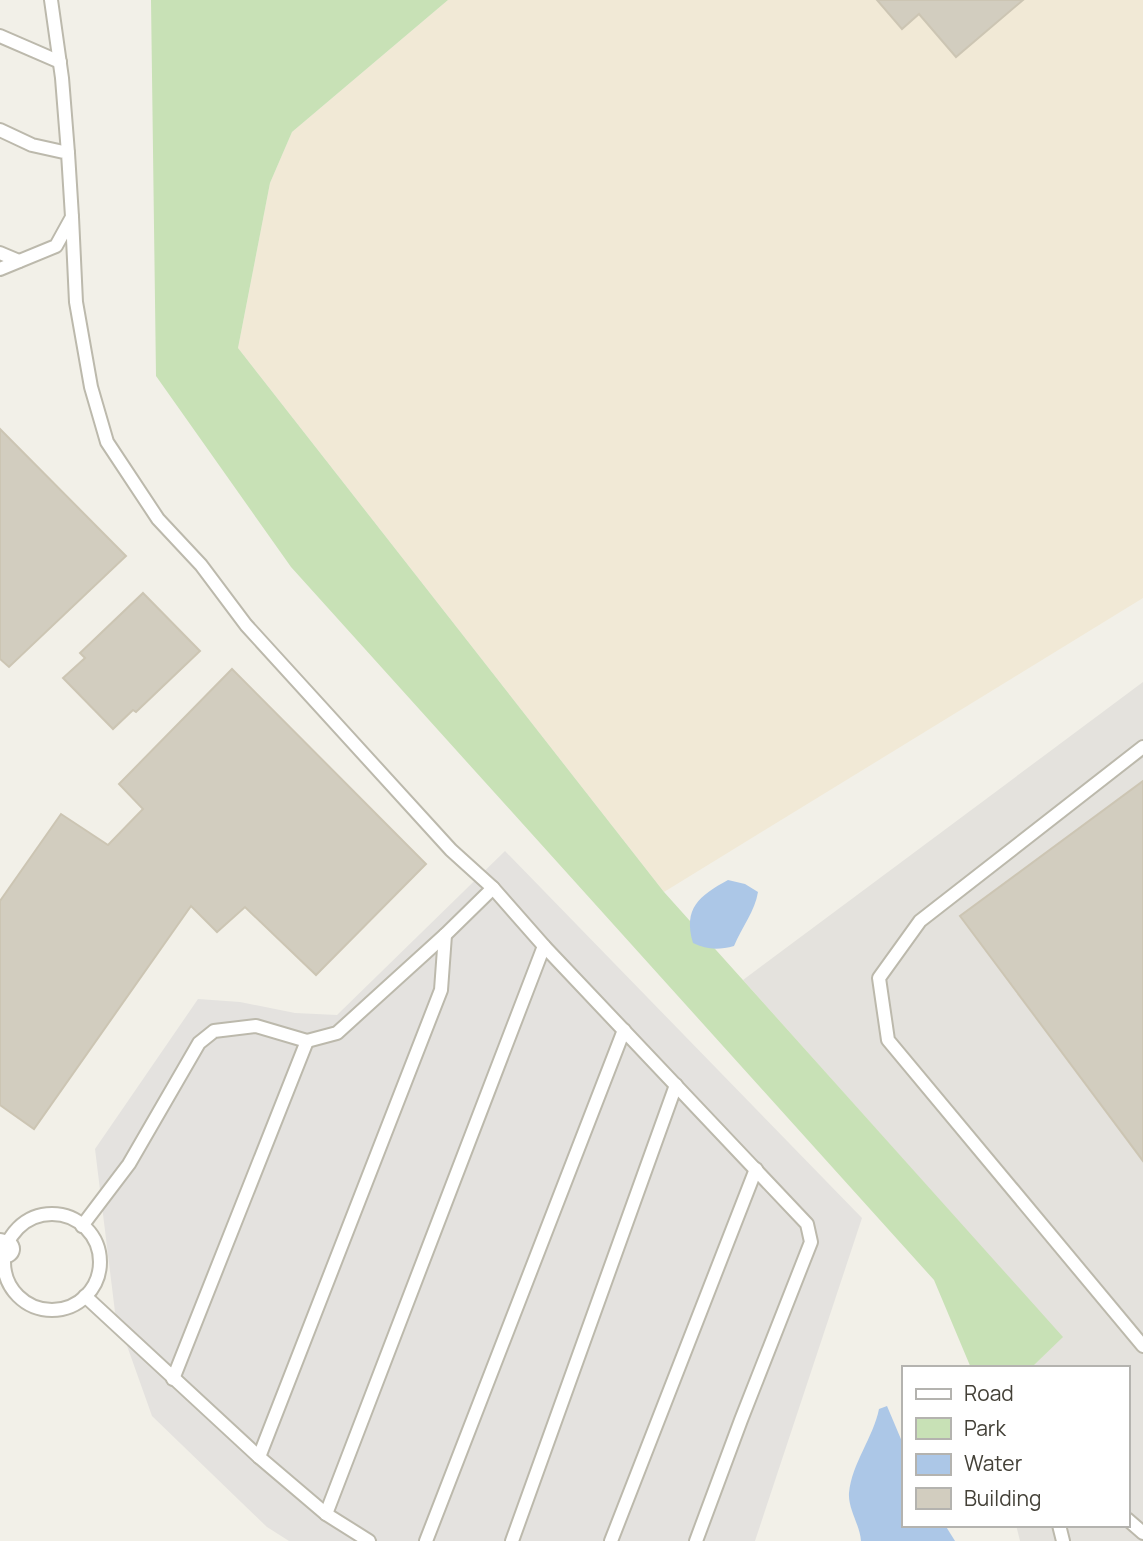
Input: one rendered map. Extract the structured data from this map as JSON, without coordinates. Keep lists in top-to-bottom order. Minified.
{"legend":["Road","Park","Water","Building"]}
